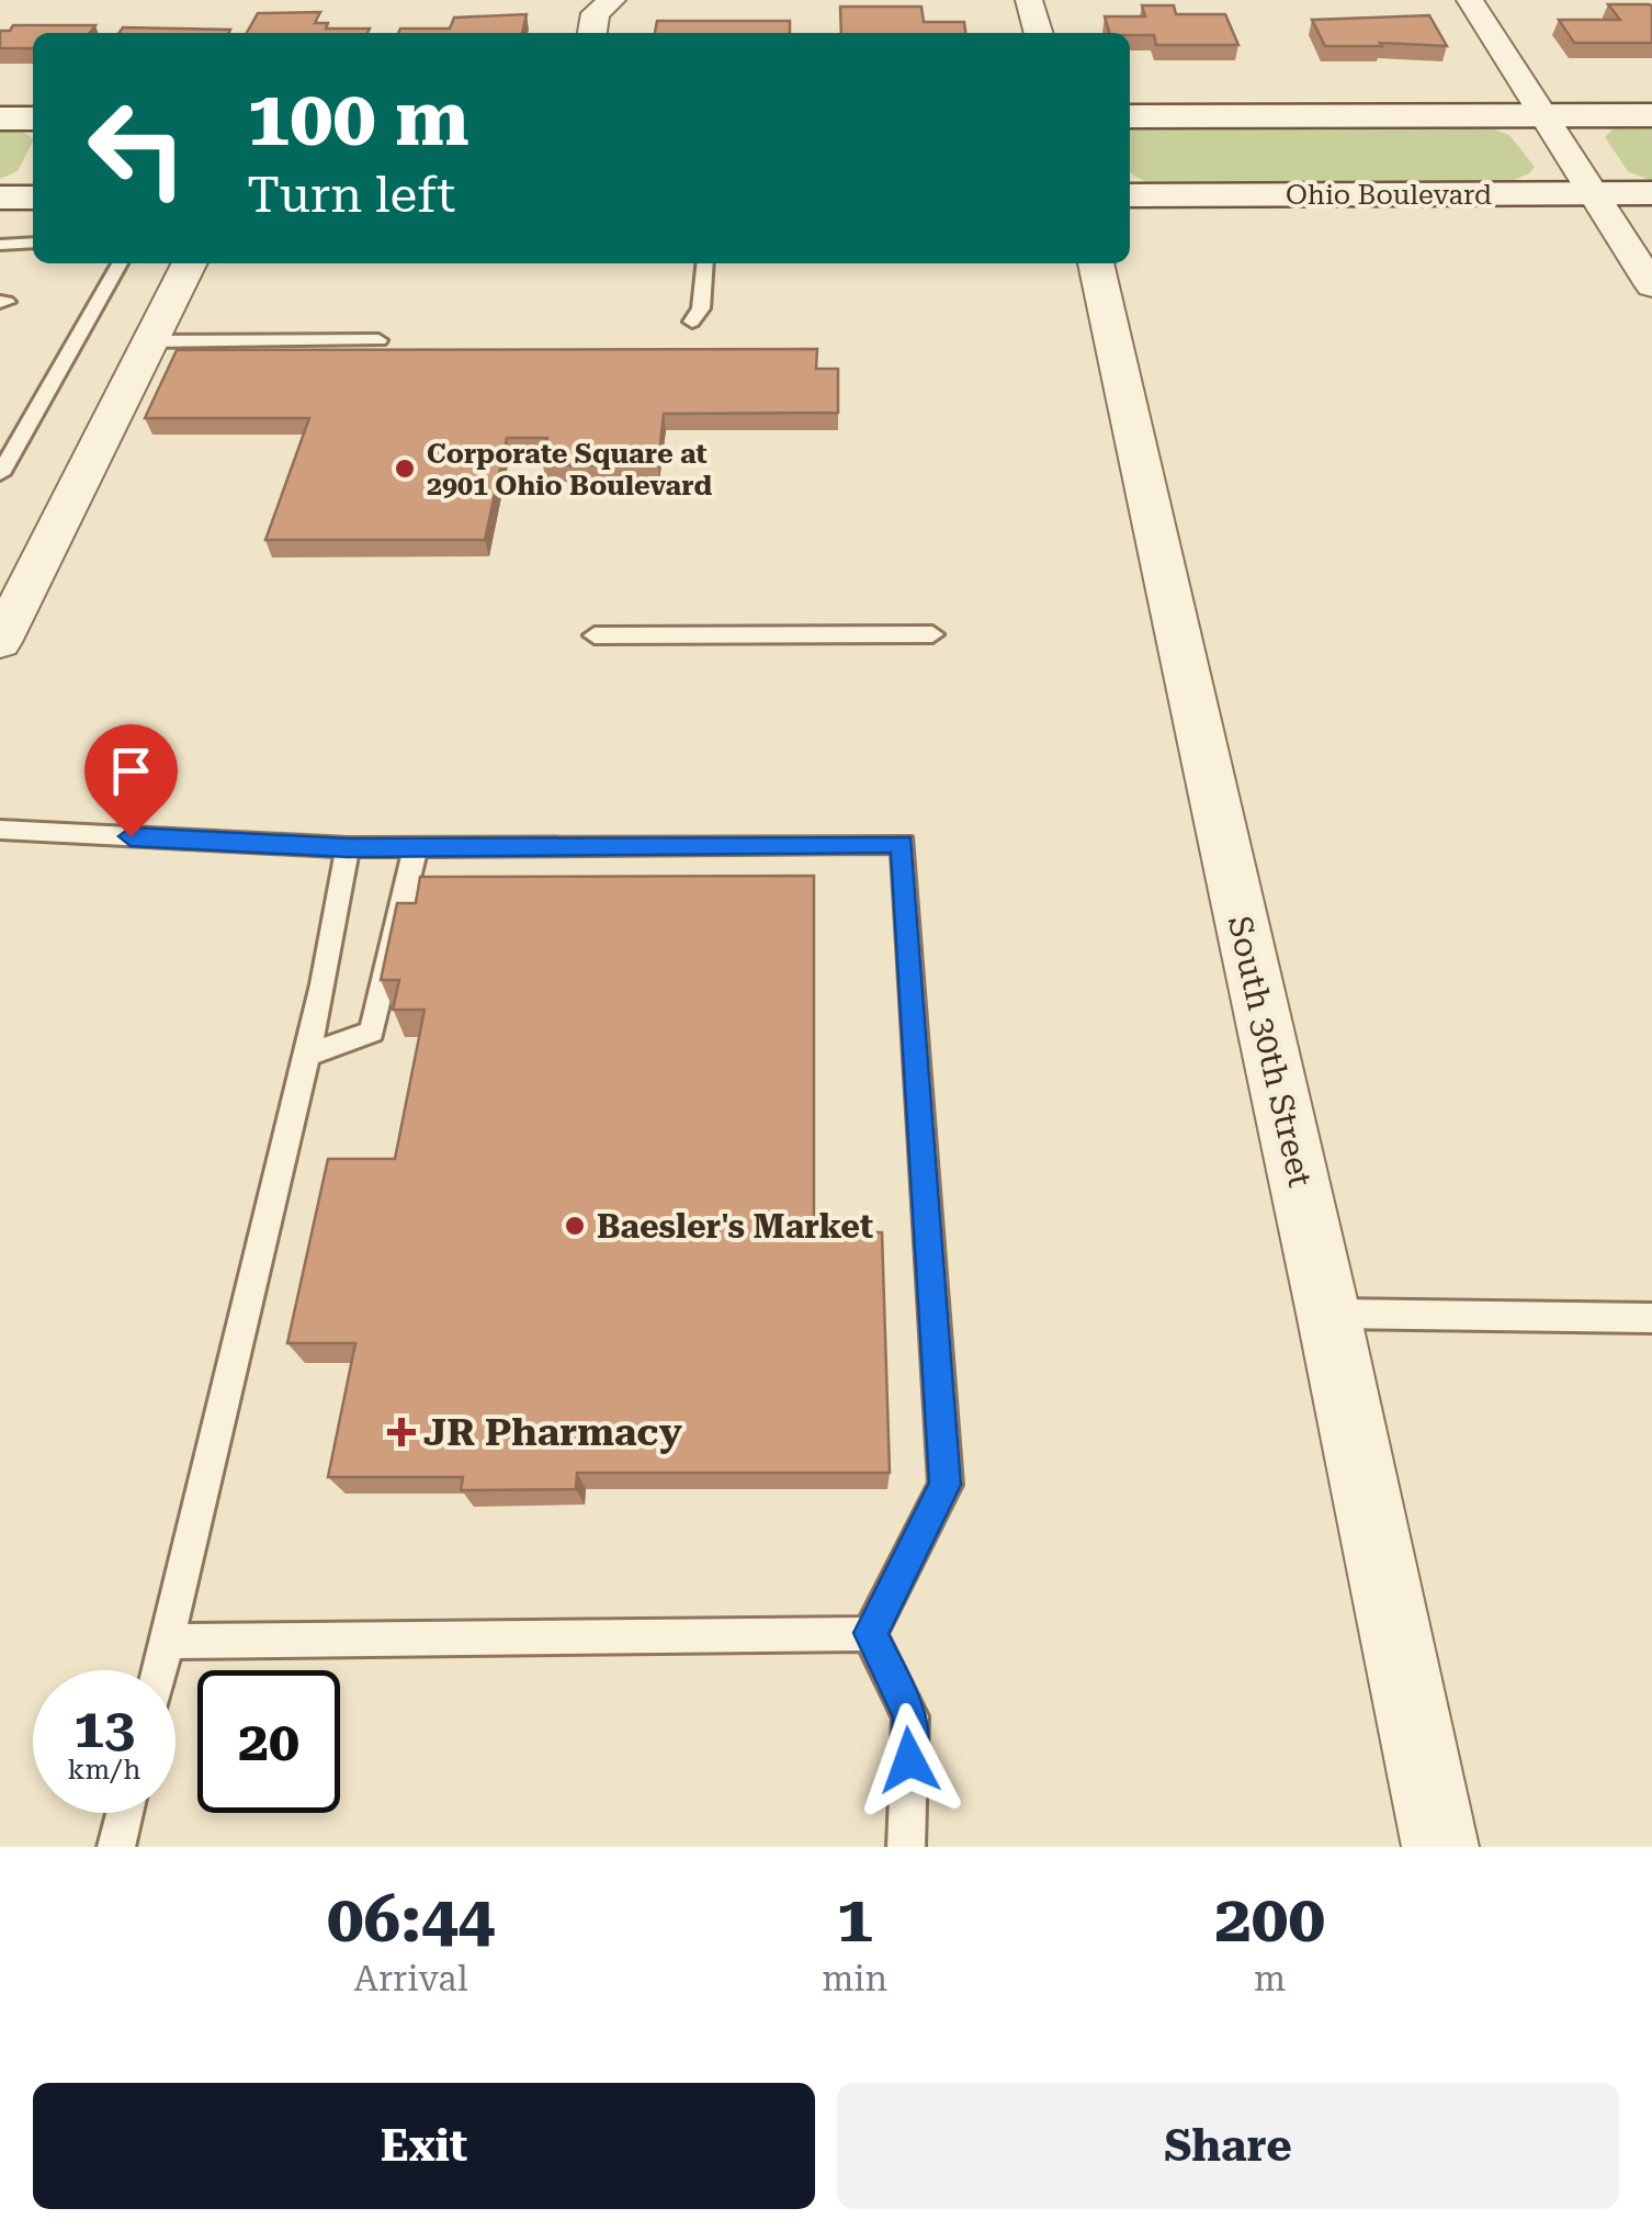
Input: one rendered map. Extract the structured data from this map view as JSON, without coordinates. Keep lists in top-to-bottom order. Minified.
{"streets":{"street":["Ohio Boulevard","South 30th Street"]},"places":{"other":["Corporate Square at 2901 Ohio Boulevard","Baesler's Market"],"health":["JR Pharmacy"]},"page":{"turn":["100 m","Turn left"],"speed":"13 km/h","limit":"20","eta":["06:44","Arrival","1","min","200","m"],"buttons":["Exit","Share"]}}
